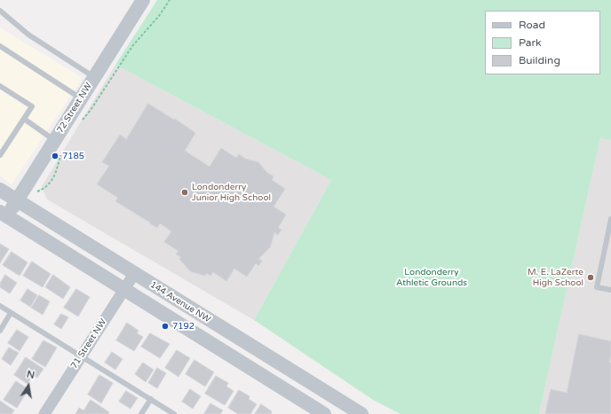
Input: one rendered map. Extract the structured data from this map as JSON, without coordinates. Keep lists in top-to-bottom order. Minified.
{"streets":{"street":["72 Street NW","144 Avenue NW","71 Street NW"]},"crossings":[["72 Street NW","144 Avenue NW"],["144 Avenue NW","71 Street NW"]],"parks":["Londonderry Athletic Grounds"],"places":["7185","Londonderry Junior High School","M. E. LaZerte High School","7192"],"legend":["Road","Park","Building"],"north":"top"}
